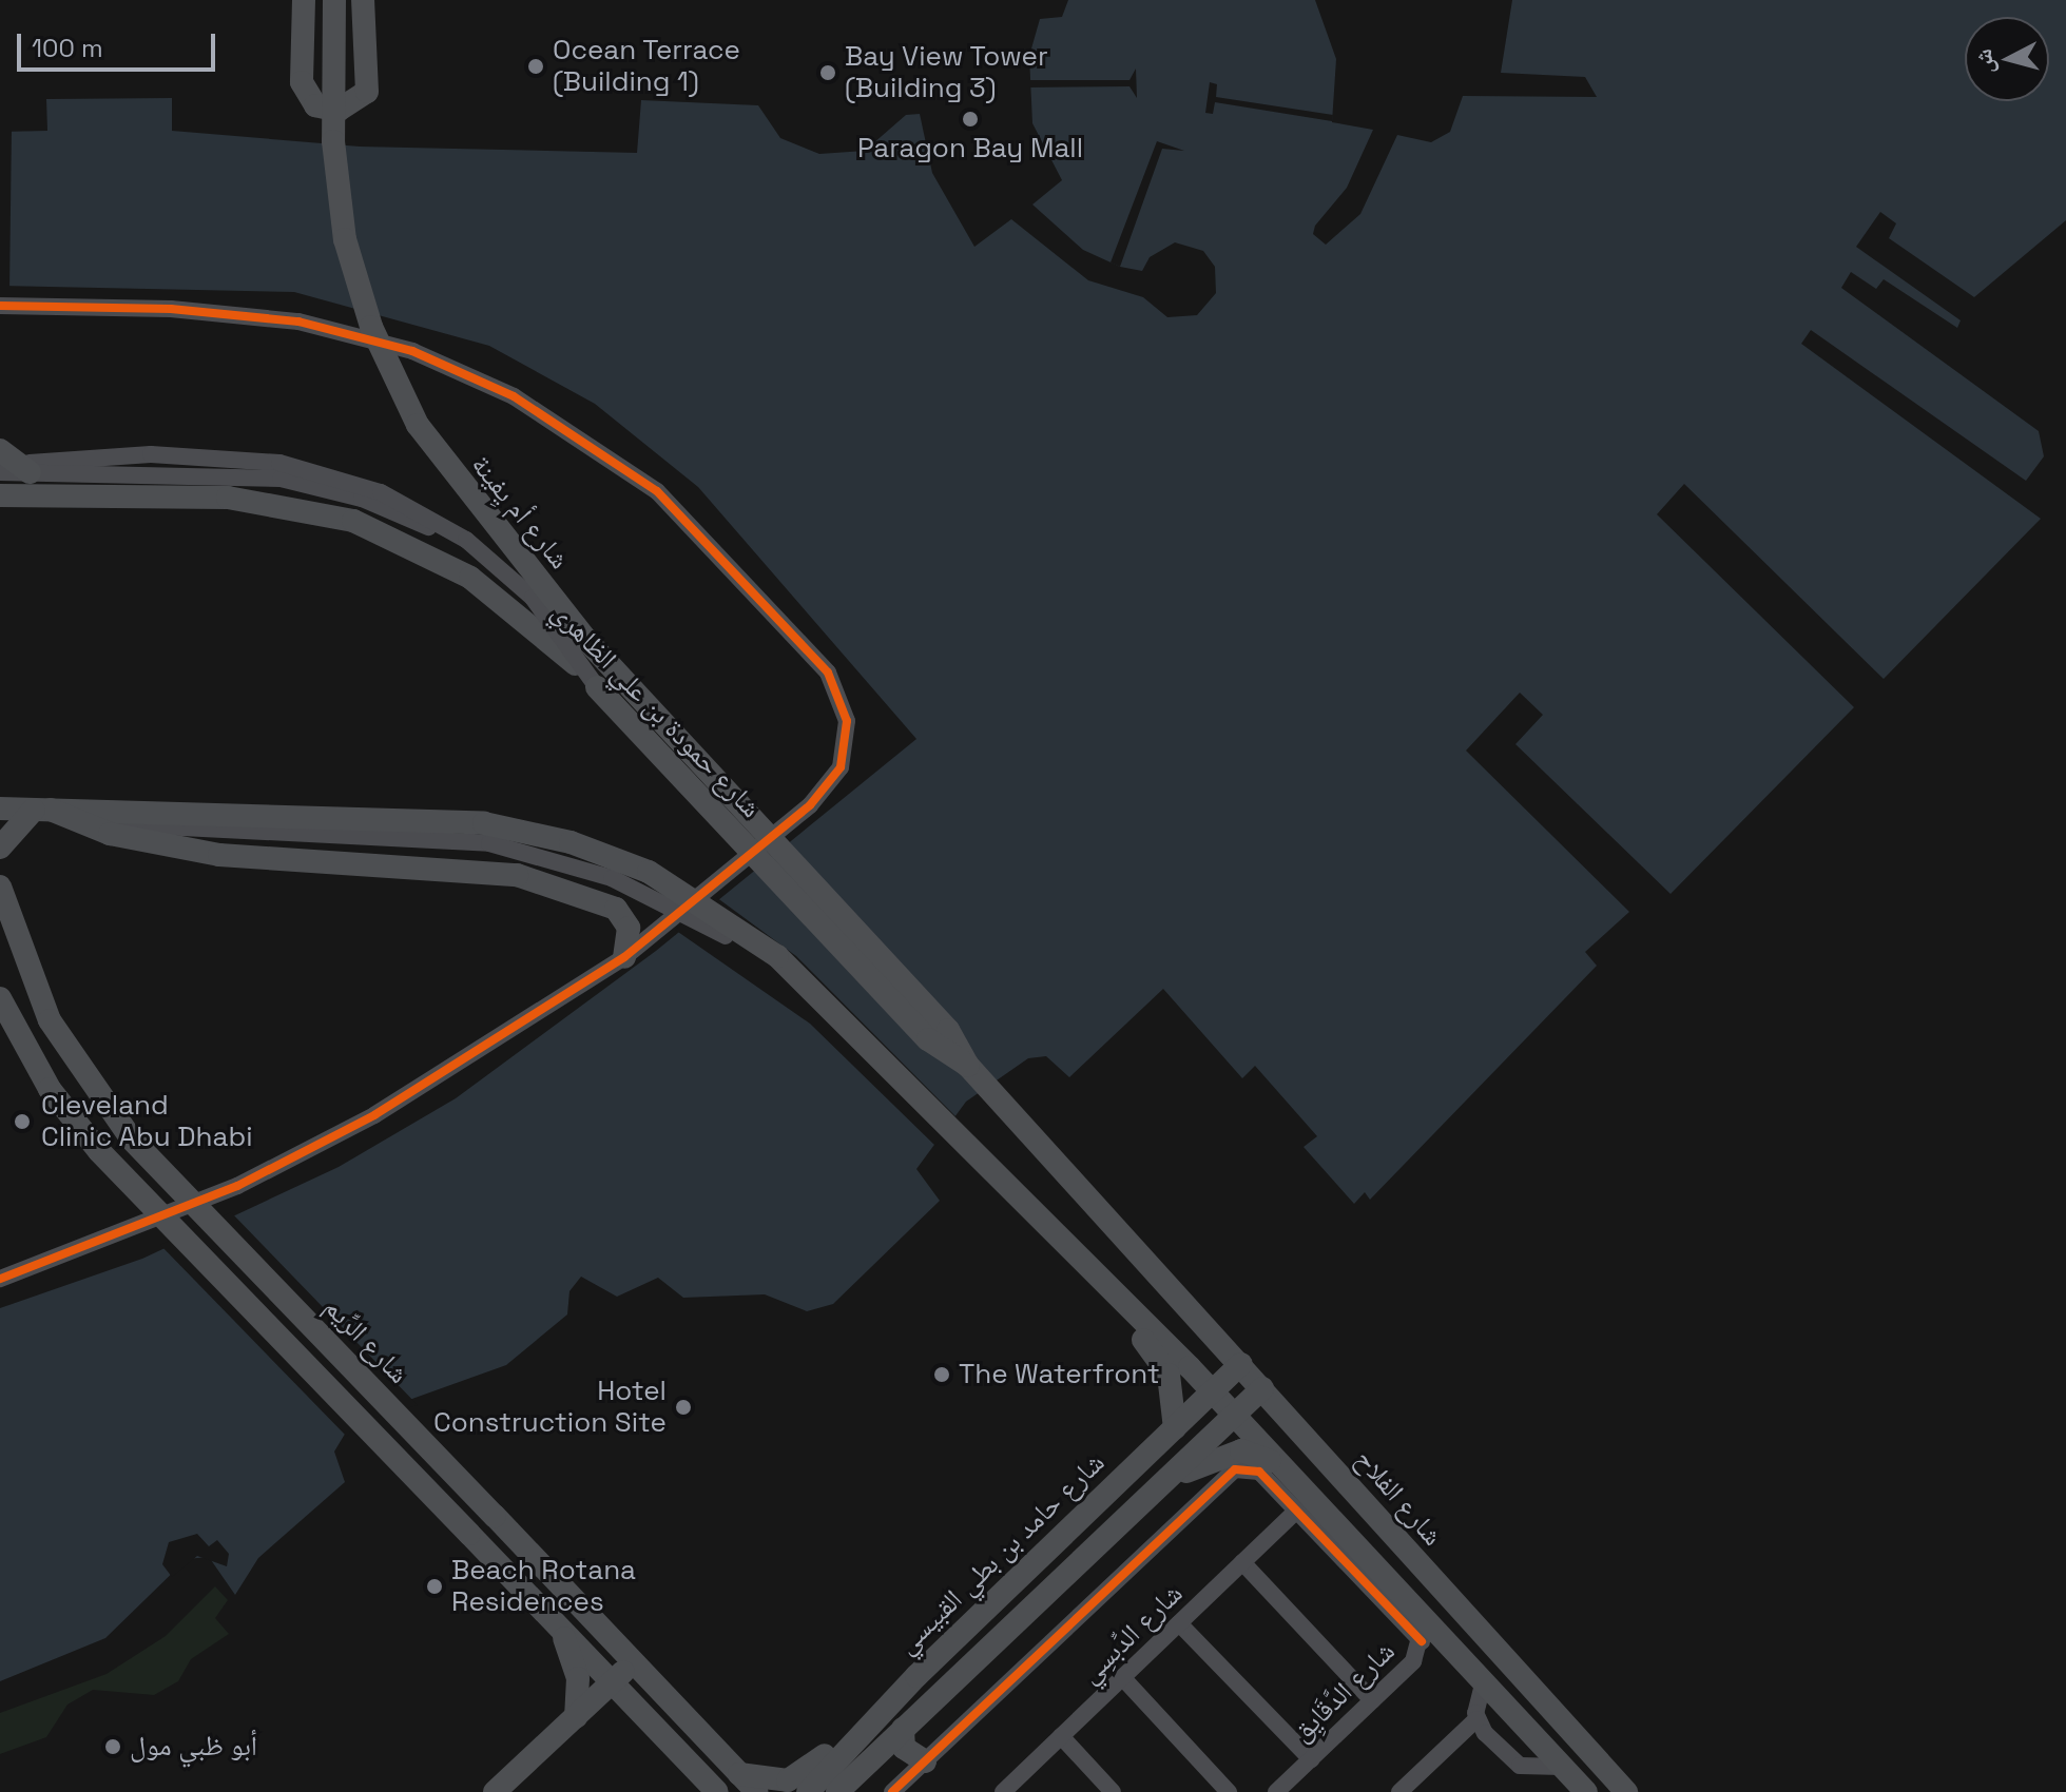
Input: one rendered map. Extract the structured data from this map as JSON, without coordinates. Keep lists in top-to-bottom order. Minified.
{"streets":{"main road":["شارع أم يِفينة","شارع حمودة بن علي الظاهري","شارع الرِّيم","شارع الفلاح","شارع حامد بن بطي القبيسي"],"street":["شارع الدِّبسِي","شارع الدَّقَايِق"]},"crossings":[["شارع أم يِفينة","شارع حمودة بن علي الظاهري"],["شارع حمودة بن علي الظاهري","شارع الفلاح"],["شارع الفلاح","شارع حامد بن بطي القبيسي"]],"places":["Ocean Terrace (Building 1)","Bay View Tower (Building 3)","Paragon Bay Mall","Cleveland Clinic Abu Dhabi","The Waterfront","Hotel Construction Site","Beach Rotana Residences","أبو ظبي مول"],"scale_bar":"100 m","north":"left"}
